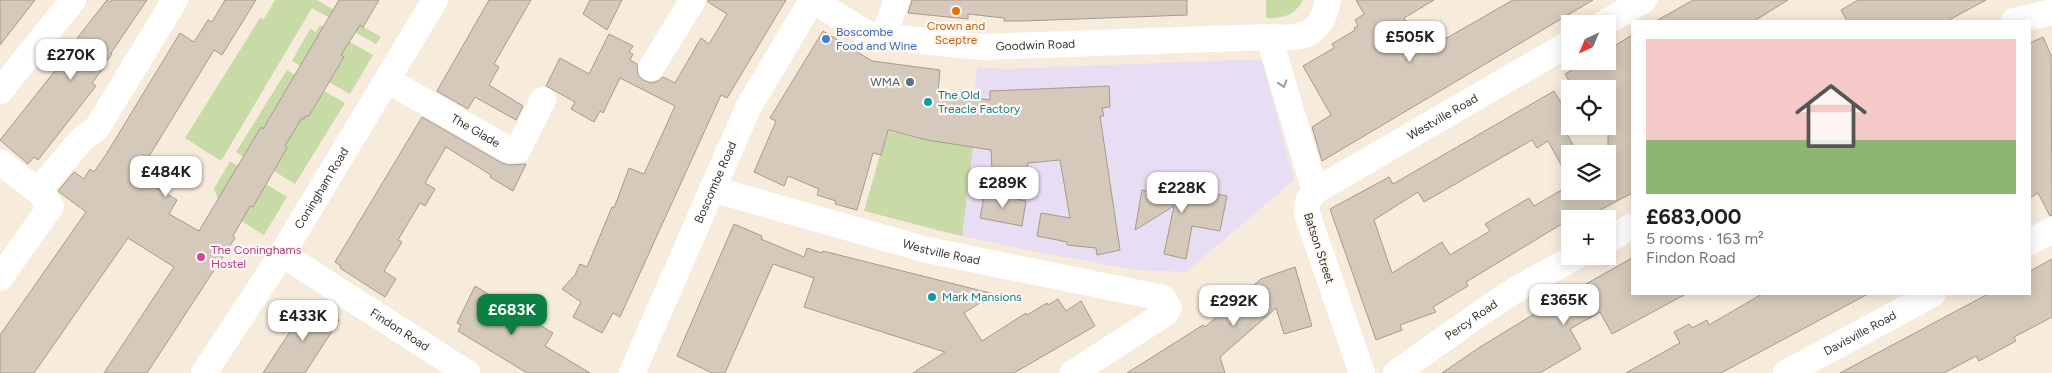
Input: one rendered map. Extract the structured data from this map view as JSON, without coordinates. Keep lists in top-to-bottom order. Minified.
{"streets":{"street":["Goodwin Road","Westville Road","The Glade","Boscombe Road","Coningham Road","Batson Street","Percy Road","Findon Road","Davisville Road"]},"crossings":[["Goodwin Road","Boscombe Road"],["Westville Road","Boscombe Road"],["Westville Road","Batson Street"],["The Glade","Coningham Road"],["Coningham Road","Findon Road"]],"places":["Crown and Sceptre","Boscombe Food and Wine","WMA","The Old Treacle Factory","The Coninghams Hostel","Mark Mansions"],"north":"bottom left","page":{"map_buttons":"+","list":[{"name":"£683,000","note":"5 rooms · 163 m² · Findon Road"}],"price":["£505K","£270K","£484K","£289K","£228K","£365K","£292K","£683K","£433K"]}}
